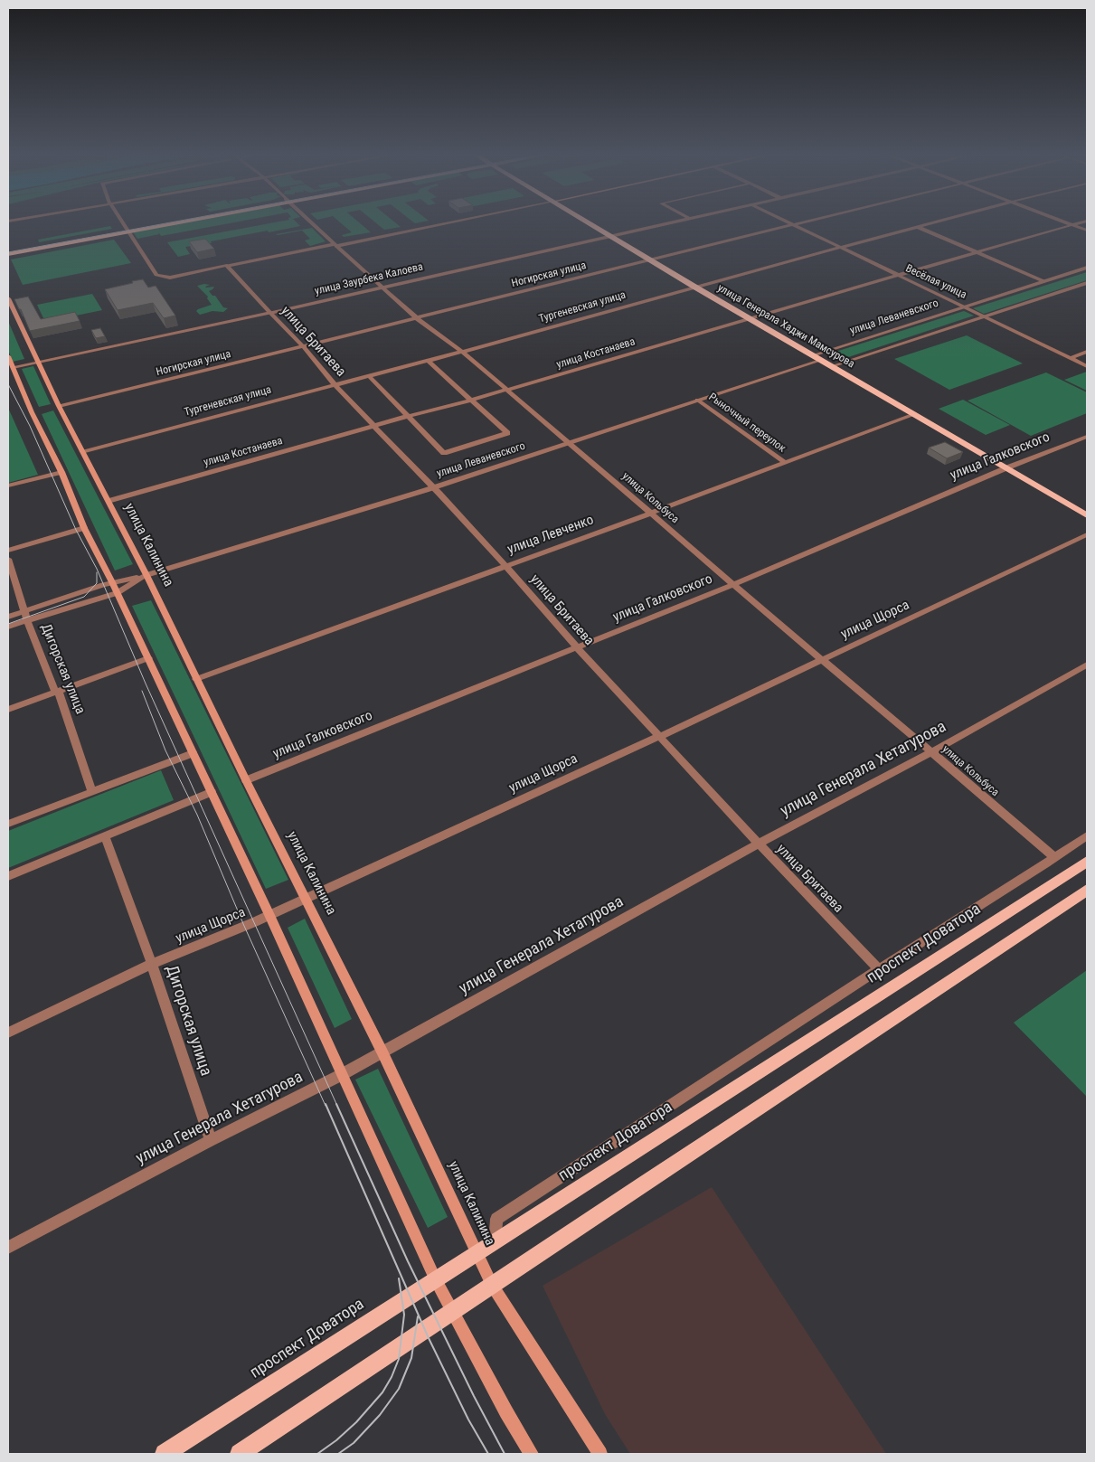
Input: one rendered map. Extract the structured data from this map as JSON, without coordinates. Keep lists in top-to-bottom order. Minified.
{"streets":{"main road":["улица Генерала Хаджи Мамсурова","улица Калинина","проспект Доватора"],"street":["Ногирская улица","улица Заурбека Калоева","Весёлая улица","Тургеневская улица","улица Леваневского","улица Бритаева","улица Костанаева","Рыночный переулок","улица Галковского","улица Кольбуса","улица Левченко","улица Щорса","Дигорская улица","улица Генерала Хетагурова"]},"crossings":[["Ногирская улица","Весёлая улица"],["Ногирская улица","улица Генерала Хаджи Мамсурова"],["Ногирская улица","улица Бритаева"],["Ногирская улица","улица Кольбуса"],["Ногирская улица","улица Калинина"],["улица Заурбека Калоева","улица Генерала Хаджи Мамсурова"],["улица Заурбека Калоева","улица Бритаева"],["улица Заурбека Калоева","улица Кольбуса"],["улица Заурбека Калоева","улица Калинина"],["Весёлая улица","Тургеневская улица"],["Весёлая улица","улица Леваневского"],["Весёлая улица","улица Костанаева"],["Тургеневская улица","улица Генерала Хаджи Мамсурова"],["Тургеневская улица","улица Бритаева"],["Тургеневская улица","улица Кольбуса"],["Тургеневская улица","улица Калинина"],["улица Леваневского","улица Генерала Хаджи Мамсурова"],["улица Леваневского","улица Бритаева"],["улица Леваневского","Рыночный переулок"],["улица Леваневского","улица Кольбуса"],["улица Леваневского","улица Калинина"],["улица Леваневского","Дигорская улица"],["улица Генерала Хаджи Мамсурова","улица Костанаева"],["улица Генерала Хаджи Мамсурова","улица Галковского"],["улица Генерала Хаджи Мамсурова","улица Левченко"],["улица Бритаева","улица Костанаева"],["улица Бритаева","улица Галковского"],["улица Бритаева","улица Левченко"],["улица Бритаева","улица Щорса"],["улица Бритаева","улица Генерала Хетагурова"],["улица Костанаева","улица Кольбуса"],["улица Костанаева","улица Калинина"],["Рыночный переулок","улица Левченко"],["улица Галковского","улица Кольбуса"],["улица Галковского","улица Калинина"],["улица Кольбуса","улица Левченко"],["улица Кольбуса","улица Щорса"],["улица Кольбуса","улица Генерала Хетагурова"],["улица Левченко","улица Калинина"],["улица Калинина","улица Щорса"],["улица Калинина","улица Генерала Хетагурова"],["улица Калинина","проспект Доватора"],["улица Щорса","Дигорская улица"],["Дигорская улица","улица Генерала Хетагурова"]]}
